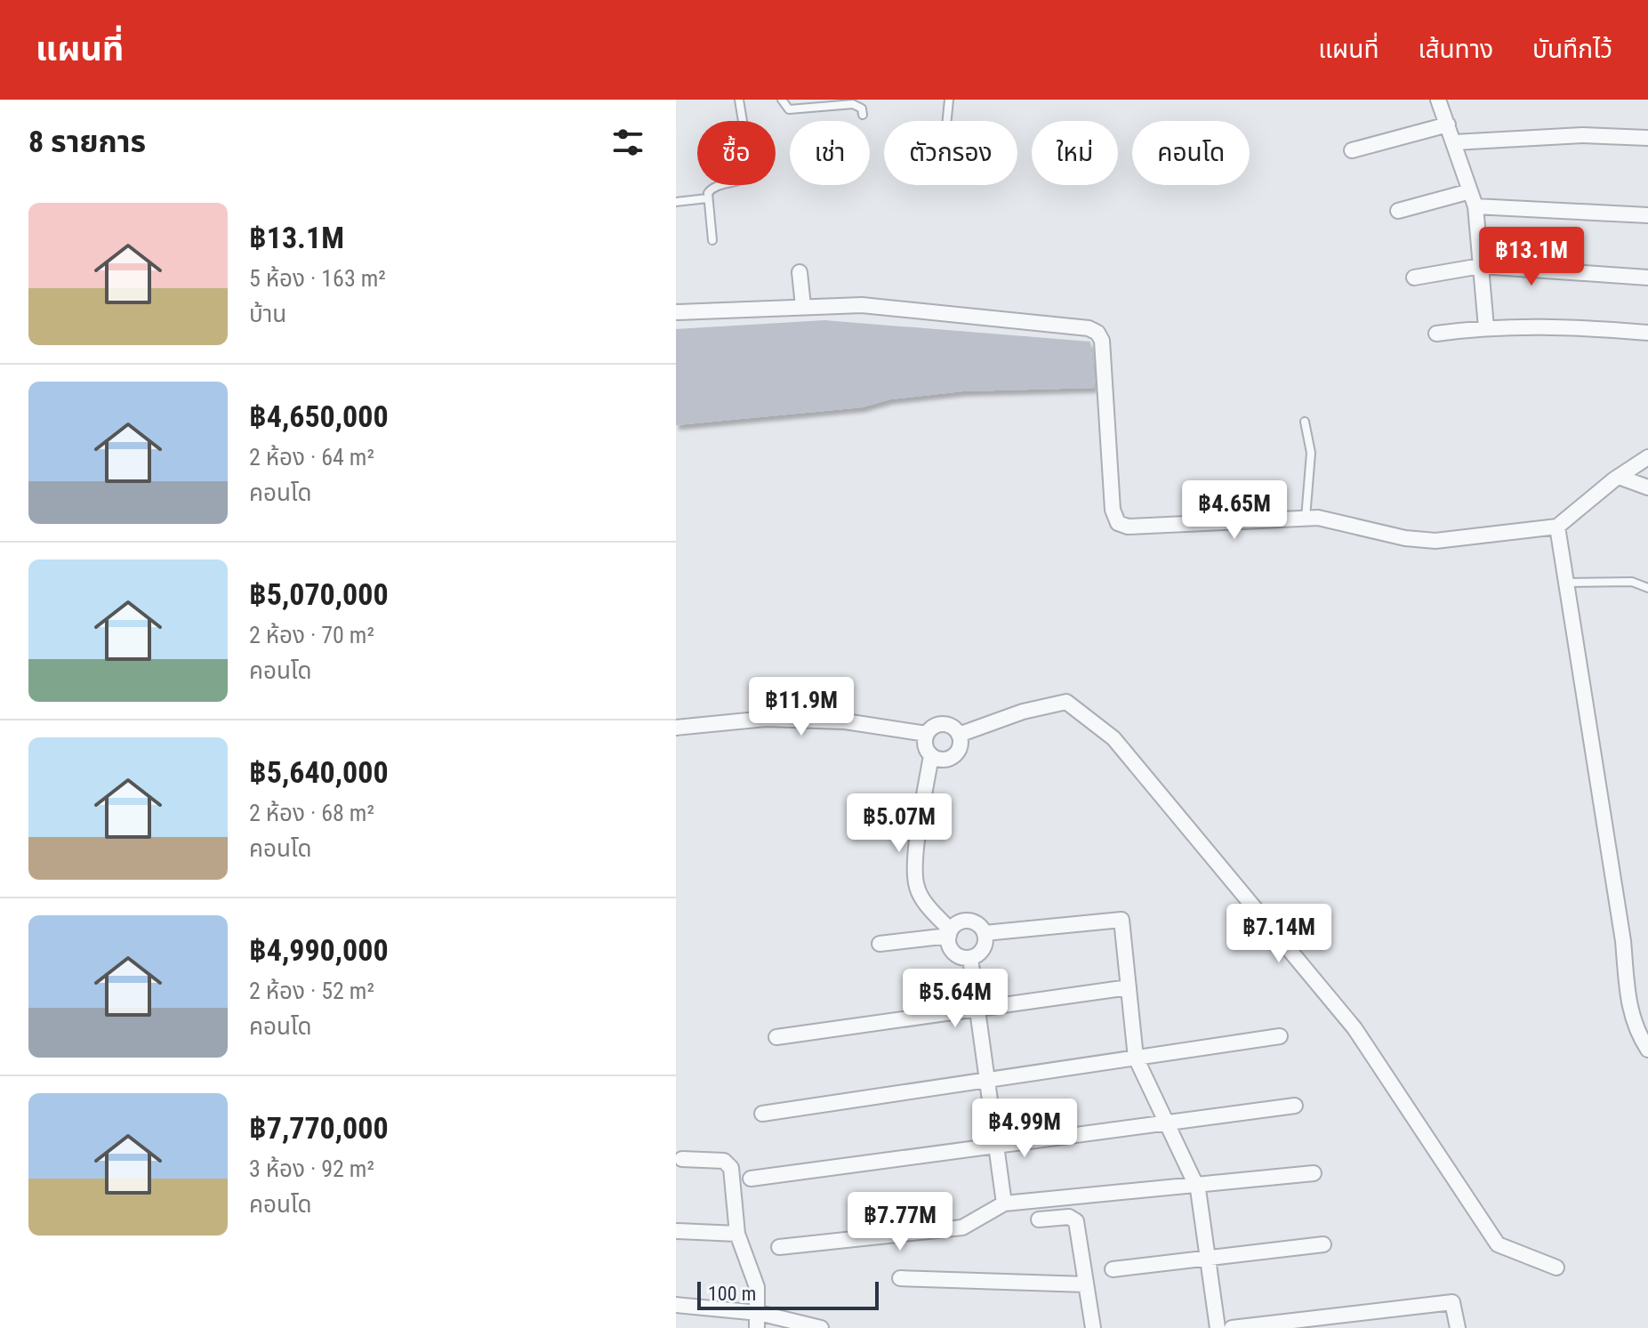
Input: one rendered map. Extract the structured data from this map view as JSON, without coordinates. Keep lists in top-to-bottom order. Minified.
{"scale_bar":"100 m","page":{"header":"แผนที่","nav":["แผนที่","เส้นทาง","บันทึกไว้"],"heading":"8 รายการ","chip":["ซื้อ","เช่า","ตัวกรอง","ใหม่","คอนโด"],"list":[{"name":"฿13.1M","note":"5 ห้อง · 163 m² · บ้าน"},{"name":"฿4,650,000","note":"2 ห้อง · 64 m² · คอนโด"},{"name":"฿5,070,000","note":"2 ห้อง · 70 m² · คอนโด"},{"name":"฿5,640,000","note":"2 ห้อง · 68 m² · คอนโด"},{"name":"฿4,990,000","note":"2 ห้อง · 52 m² · คอนโด"},{"name":"฿7,770,000","note":"3 ห้อง · 92 m² · คอนโด"}],"price":["฿13.1M","฿4.65M","฿11.9M","฿5.07M","฿7.14M","฿5.64M","฿4.99M","฿7.77M"],"scale":"100 m"}}
